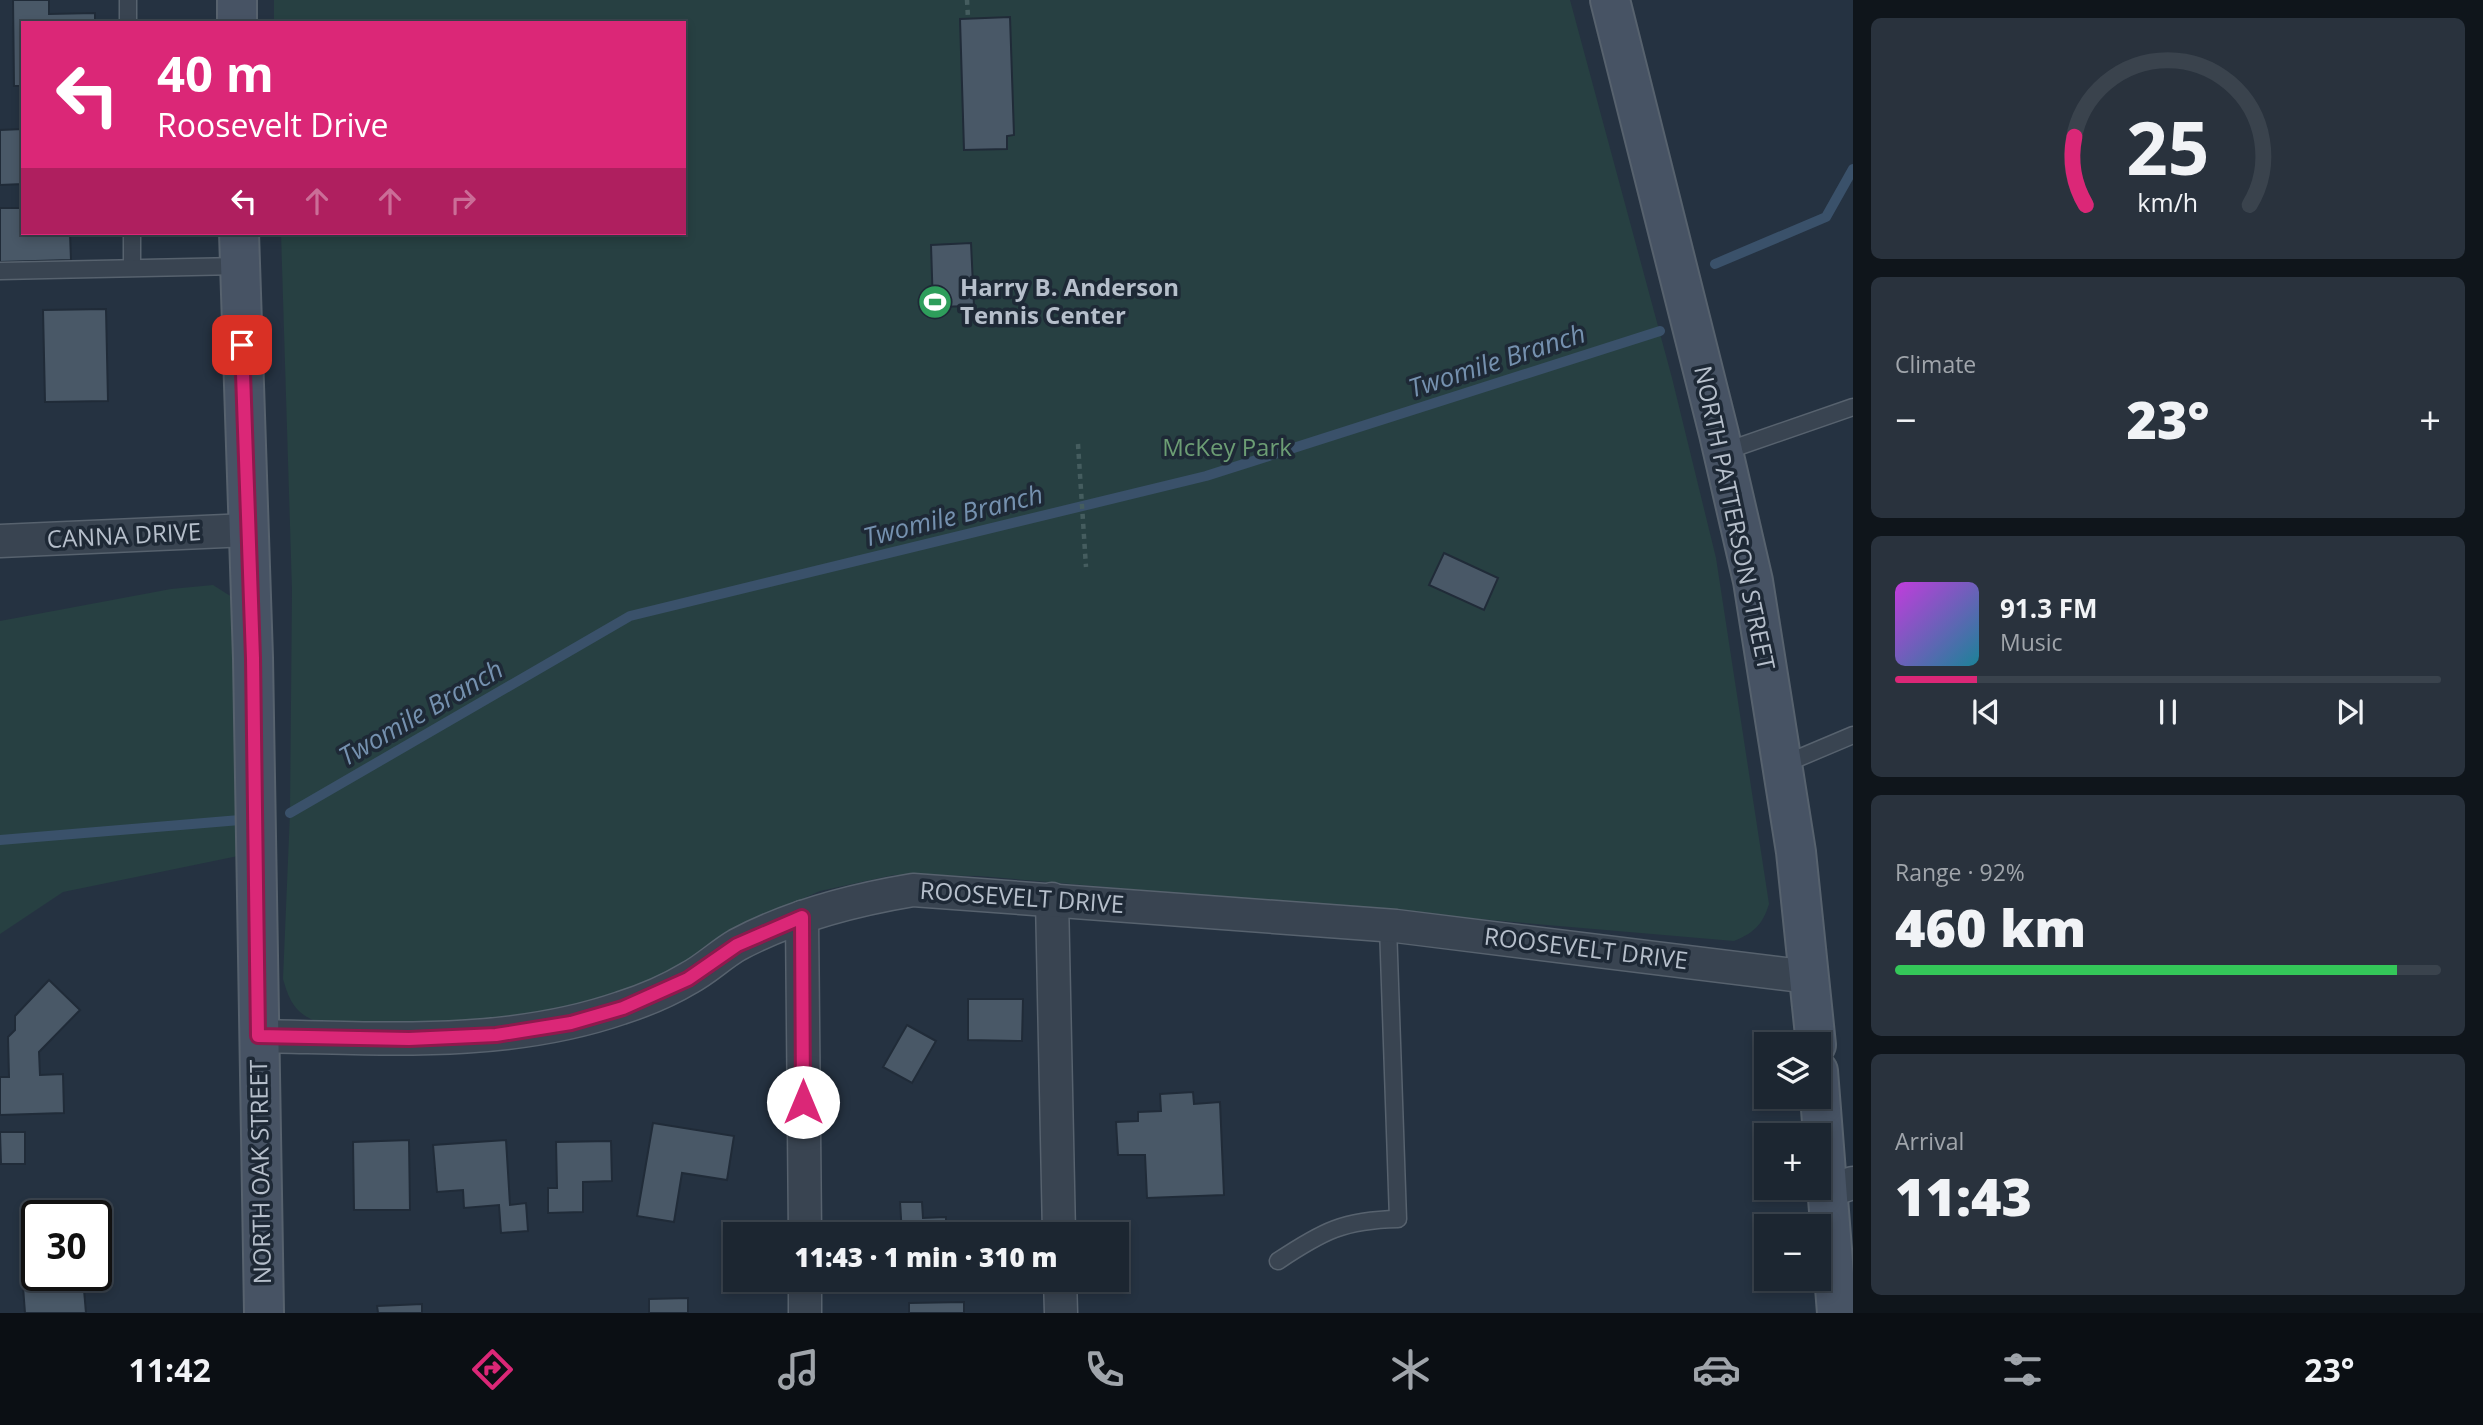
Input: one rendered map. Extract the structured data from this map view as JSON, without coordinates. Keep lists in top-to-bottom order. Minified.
{"streets":{"main road":["NORTH PATTERSON STREET","NORTH OAK STREET"],"street":["CANNA DRIVE","ROOSEVELT DRIVE"]},"crossings":[["NORTH PATTERSON STREET","ROOSEVELT DRIVE"],["CANNA DRIVE","NORTH OAK STREET"],["ROOSEVELT DRIVE","NORTH OAK STREET"]],"water":["Twomile Branch"],"parks":["McKey Park"],"places":{"sports":["Harry B. Anderson Tennis Center"]},"page":{"turn":["40 m","Roosevelt Drive"],"tile":["Climate",["Range · 92%","460 km"],["Arrival","11:43"]],"heat":["−","23°","+"],"song":["91.3 FM","Music"],"map_buttons":["+","−"],"limit":"30","trip":"11:43 · 1 min · 310 m","tabs":["11:42","23°"],"gauge":["25","km/h"]}}
